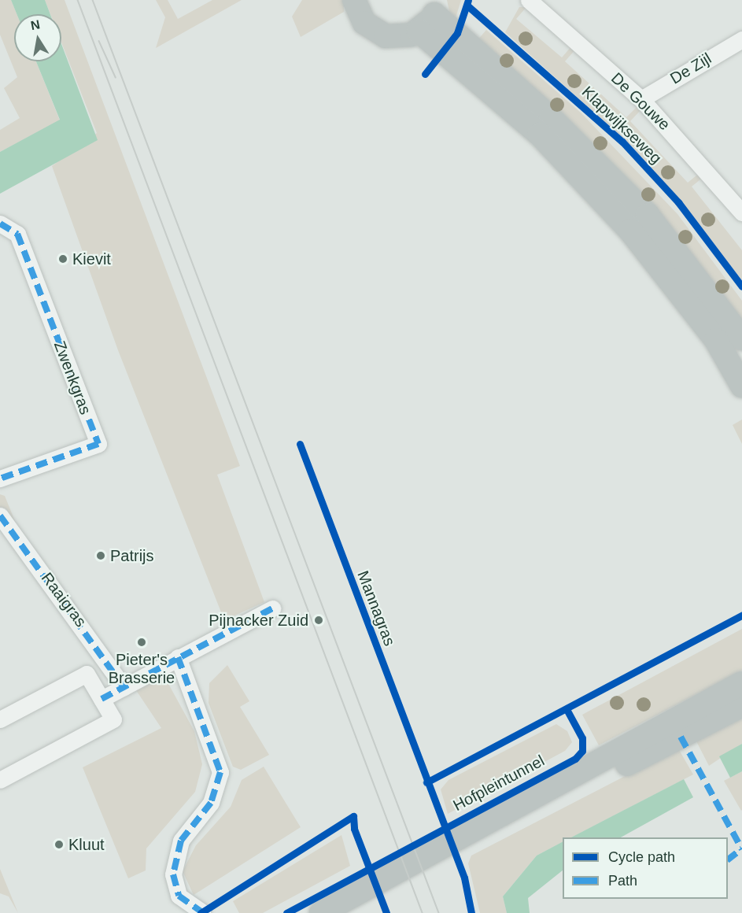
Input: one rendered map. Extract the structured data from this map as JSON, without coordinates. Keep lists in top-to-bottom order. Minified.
{"streets":{"main road":["Hofpleintunnel"],"street":["De Zijl","De Gouwe","Zwenkgras","Raaigras"],"cycle path":["Klapwijkseweg","Mannagras"]},"crossings":[["De Zijl","De Gouwe"]],"places":["Kievit","Patrijs","Pijnacker Zuid","Pieter's Brasserie","Kluut"],"legend":["Cycle path","Path"],"north":"top"}
